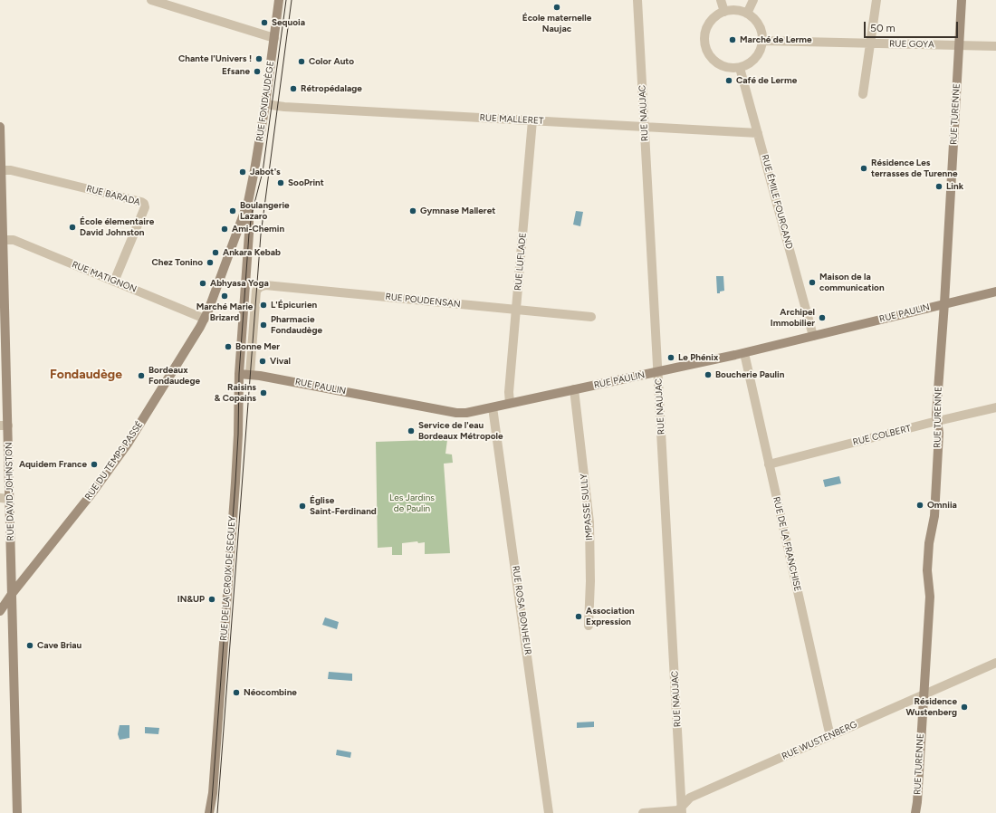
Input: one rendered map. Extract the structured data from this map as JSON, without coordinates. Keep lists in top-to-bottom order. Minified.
{"streets":{"street":["RUE GOYA","RUE FONDAUDÈGE","RUE NAUJAC","RUE TURENNE","RUE MALLERET","RUE BARADA","RUE ÉMILE FOURCAND","RUE LUFLADE","RUE MATIGNON","RUE POUDENSAN","RUE PAULIN","RUE COLBERT","RUE DU TEMPS PASSÉ","RUE DAVID JOHNSTON","IMPASSE SULLY","RUE DE LA FRANCHISE","RUE DE LA CROIX DE SEGUEY","RUE ROSA BONHEUR","RUE WUSTENBERG"]},"crossings":[["RUE GOYA","RUE TURENNE"],["RUE GOYA","RUE ÉMILE FOURCAND"],["RUE FONDAUDÈGE","RUE MALLERET"],["RUE FONDAUDÈGE","RUE MATIGNON"],["RUE FONDAUDÈGE","RUE DU TEMPS PASSÉ"],["RUE FONDAUDÈGE","RUE DE LA CROIX DE SEGUEY"],["RUE NAUJAC","RUE MALLERET"],["RUE NAUJAC","RUE PAULIN"],["RUE NAUJAC","RUE WUSTENBERG"],["RUE TURENNE","RUE PAULIN"],["RUE TURENNE","RUE COLBERT"],["RUE TURENNE","RUE WUSTENBERG"],["RUE MALLERET","RUE ÉMILE FOURCAND"],["RUE MALLERET","RUE LUFLADE"],["RUE BARADA","RUE MATIGNON"],["RUE BARADA","RUE DAVID JOHNSTON"],["RUE ÉMILE FOURCAND","RUE PAULIN"],["RUE LUFLADE","RUE POUDENSAN"],["RUE LUFLADE","RUE PAULIN"],["RUE MATIGNON","RUE DU TEMPS PASSÉ"],["RUE MATIGNON","RUE DAVID JOHNSTON"],["RUE POUDENSAN","RUE PAULIN"],["RUE PAULIN","IMPASSE SULLY"],["RUE PAULIN","RUE DE LA FRANCHISE"],["RUE PAULIN","RUE DE LA CROIX DE SEGUEY"],["RUE PAULIN","RUE ROSA BONHEUR"],["RUE COLBERT","RUE DE LA FRANCHISE"],["RUE DU TEMPS PASSÉ","RUE DAVID JOHNSTON"],["RUE DE LA FRANCHISE","RUE WUSTENBERG"]],"districts":["Fondaudège"],"parks":["Les Jardins de Paulin"],"places":["École maternelle Naujac","Sequoia","Marché de Lerme","Chante l'Univers !","Color Auto","Efsane","Café de Lerme","Rétropédalage","Résidence Les terrasses de Turenne","Jabot's","SooPrint","Link","Boulangerie Lazaro","Gymnase Malleret","École élementaire David Johnston","Ami-Chemin","Ankara Kebab","Chez Tonino","Maison de la communication","Abhyasa Yoga","Marché Marie Brizard","L'Épicurien","Archipel Immobilier","Pharmacie Fondaudège","Bonne Mer","Le Phénix","Vival","Boucherie Paulin","Bordeaux Fondaudege","Raisins & Copains","Service de l'eau Bordeaux Métropole","Aquidem France","Omniia","Église Saint-Ferdinand","IN&UP","Association Expression","Cave Briau","Néocombine","Résidence Wustenberg"],"scale_bar":"50 m"}
